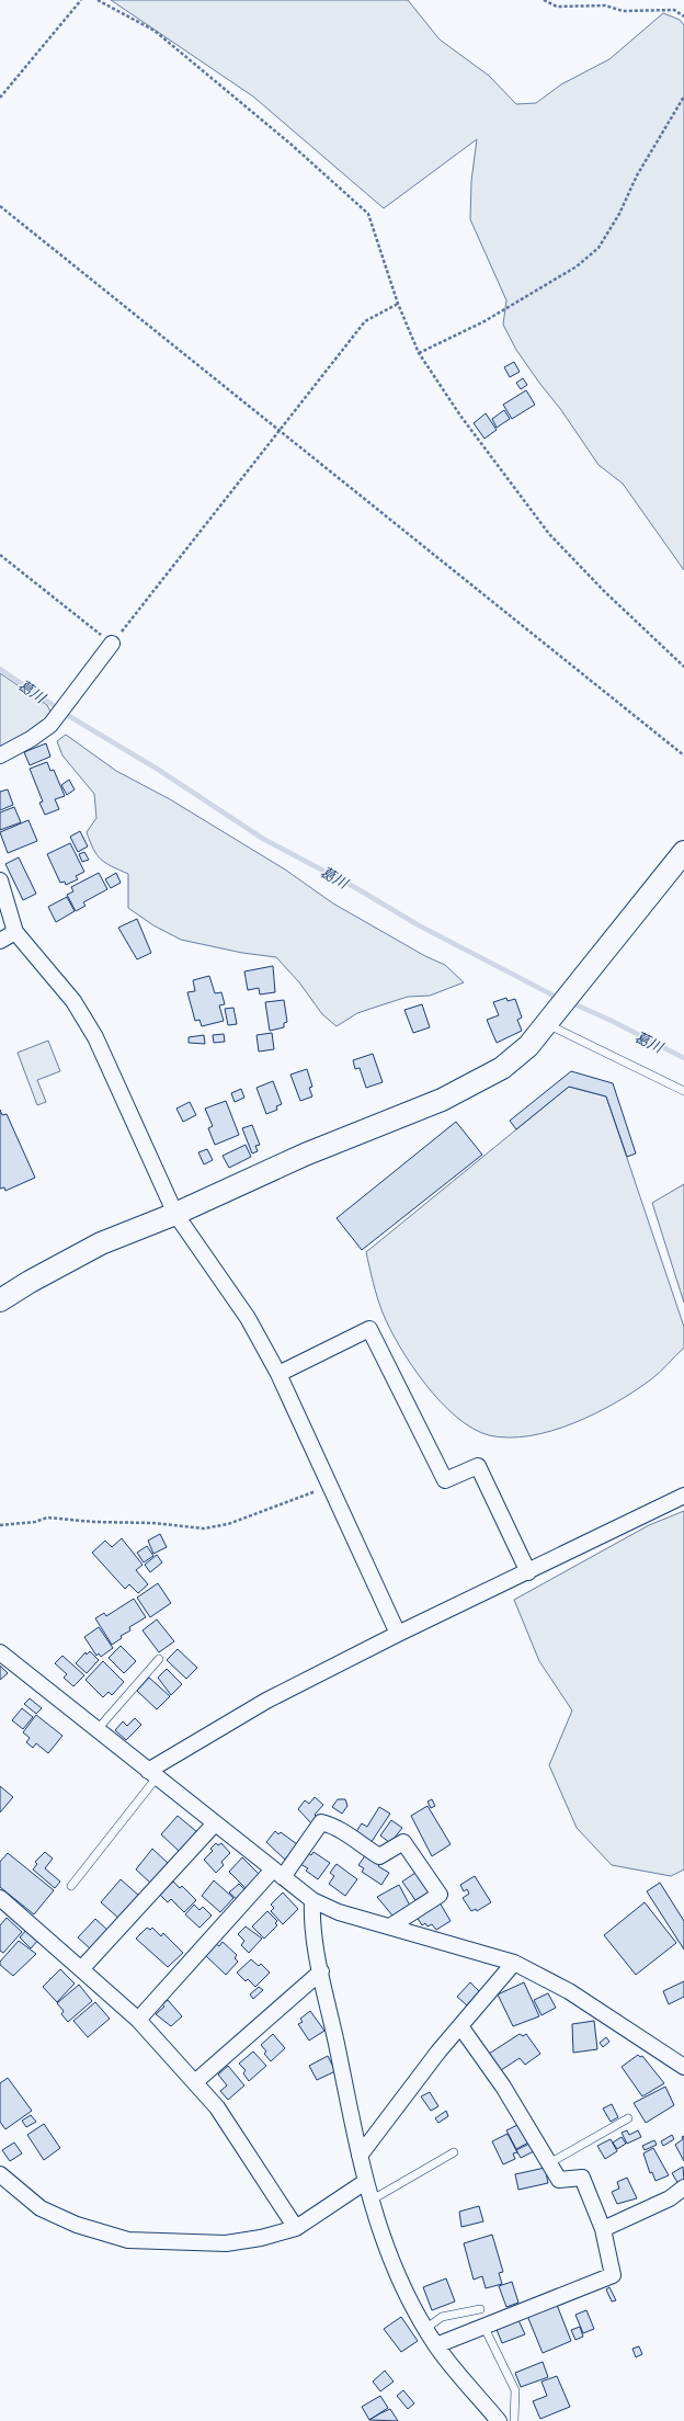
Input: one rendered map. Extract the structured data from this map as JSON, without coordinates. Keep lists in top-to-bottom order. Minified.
{"water":["葛川"]}
